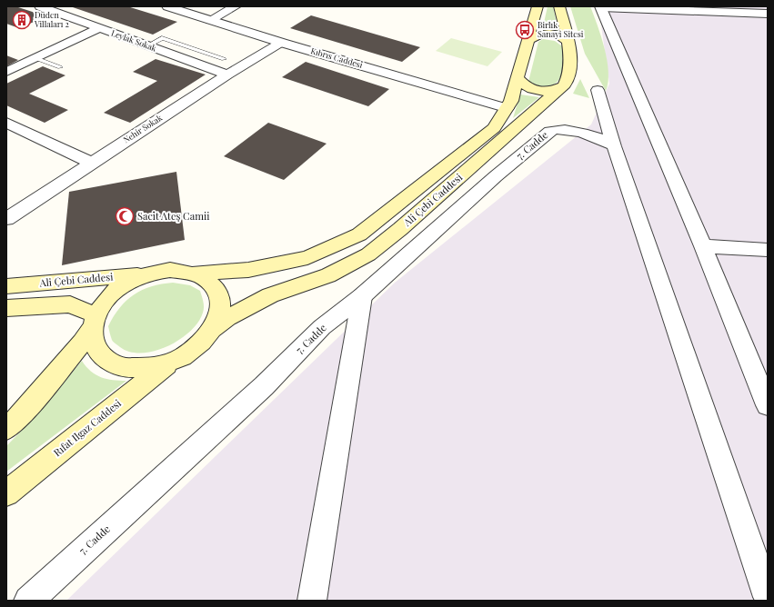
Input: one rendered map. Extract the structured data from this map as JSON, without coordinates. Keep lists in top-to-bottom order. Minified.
{"streets":{"main road":["Ali Çebi Caddesi","Rıfat Ilgaz Caddesi"],"street":["Leylak Sokak","Kıbrıs Caddesi","Nehir Sokak","7. Cadde"]},"crossings":[["Leylak Sokak","Nehir Sokak"],["Kıbrıs Caddesi","Nehir Sokak"],["Kıbrıs Caddesi","Ali Çebi Caddesi"],["Ali Çebi Caddesi","Rıfat Ilgaz Caddesi"]],"places":{"building":["Düden Villaları 2"],"bus stop":["Birlık Sanayi Sitesi"],"mosque":["Sacit Ateş Camii"]}}
